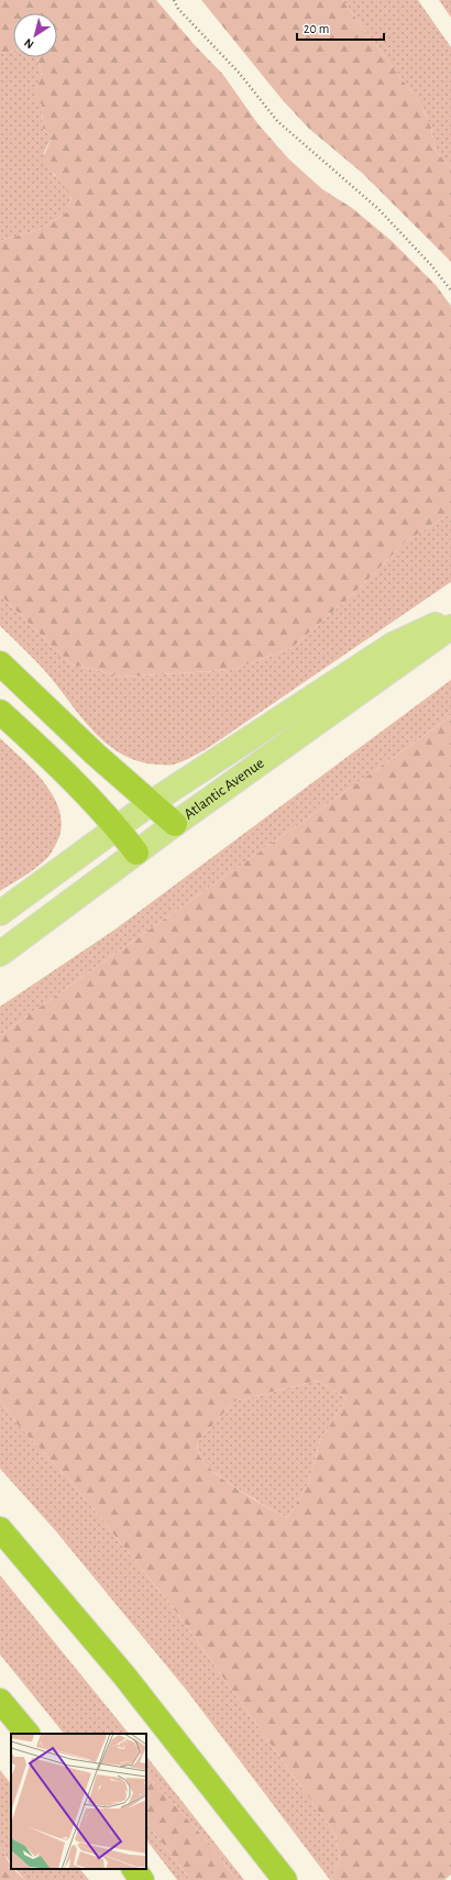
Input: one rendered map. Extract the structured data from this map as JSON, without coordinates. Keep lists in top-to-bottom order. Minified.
{"streets":{"main road":["Atlantic Avenue"]},"scale_bar":"20 m","north":"bottom left"}
